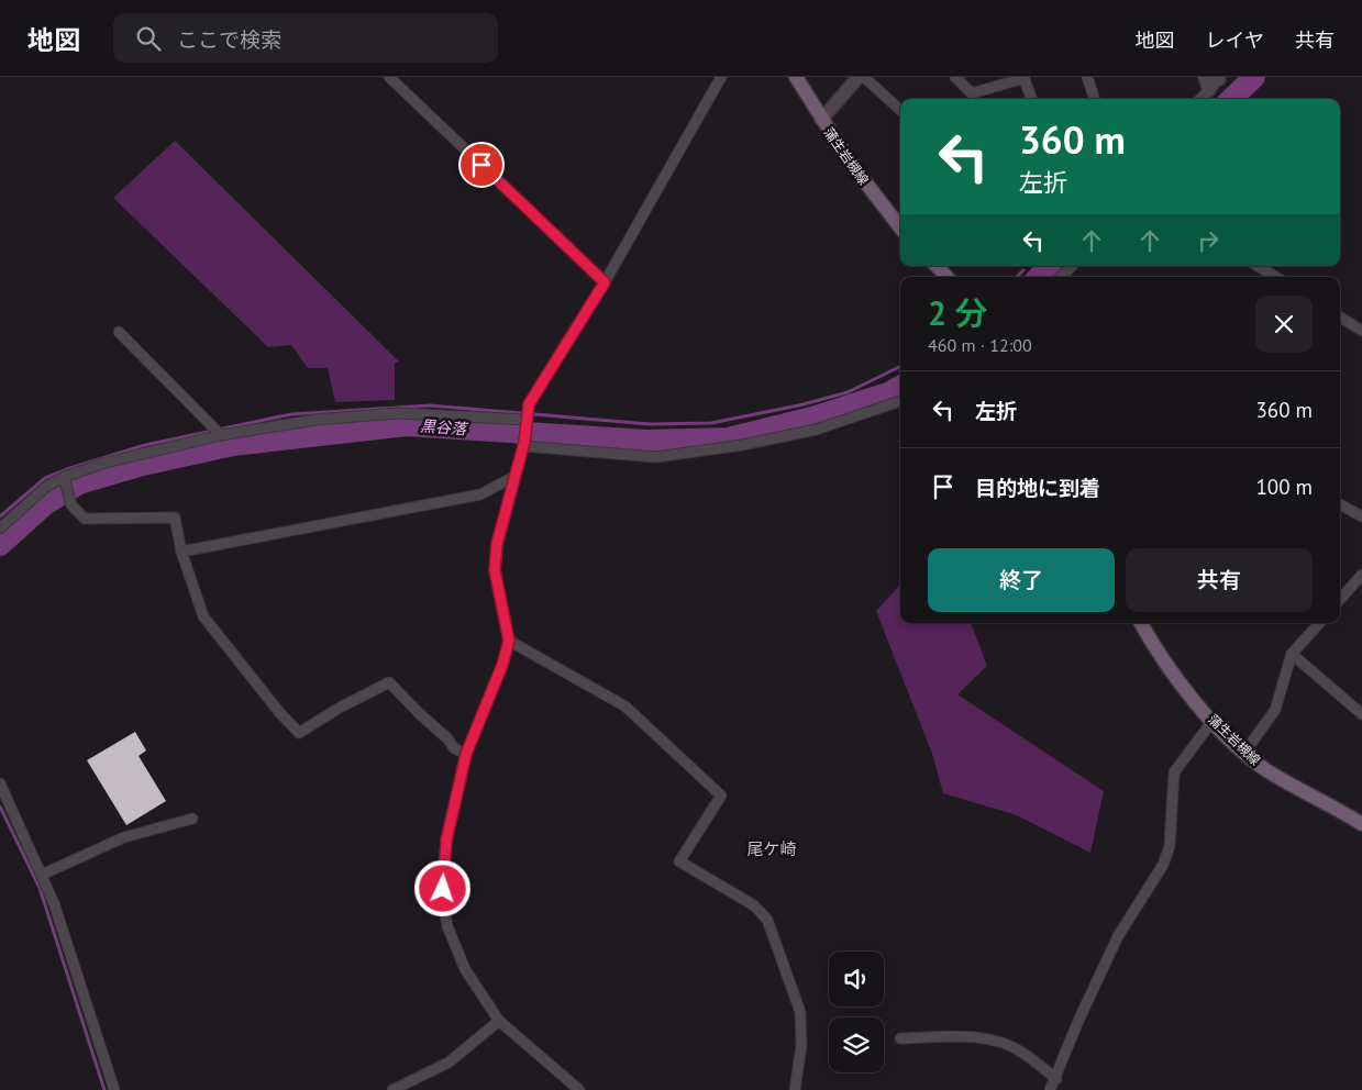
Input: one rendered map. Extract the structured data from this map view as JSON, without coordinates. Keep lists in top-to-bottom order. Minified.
{"streets":{"main road":["蒲生岩槻線"]},"districts":["尾ケ崎"],"water":["黒谷落"],"page":{"header":"地図","search":"ここで検索","nav":["地図","レイヤ","共有"],"turn":["360 m","左折"],"heading":["2 分","460 m · 12:00"],"list":[{"name":"左折","value":"360 m"},{"name":"目的地に到着","value":"100 m"}],"buttons":["終了","共有"]}}
